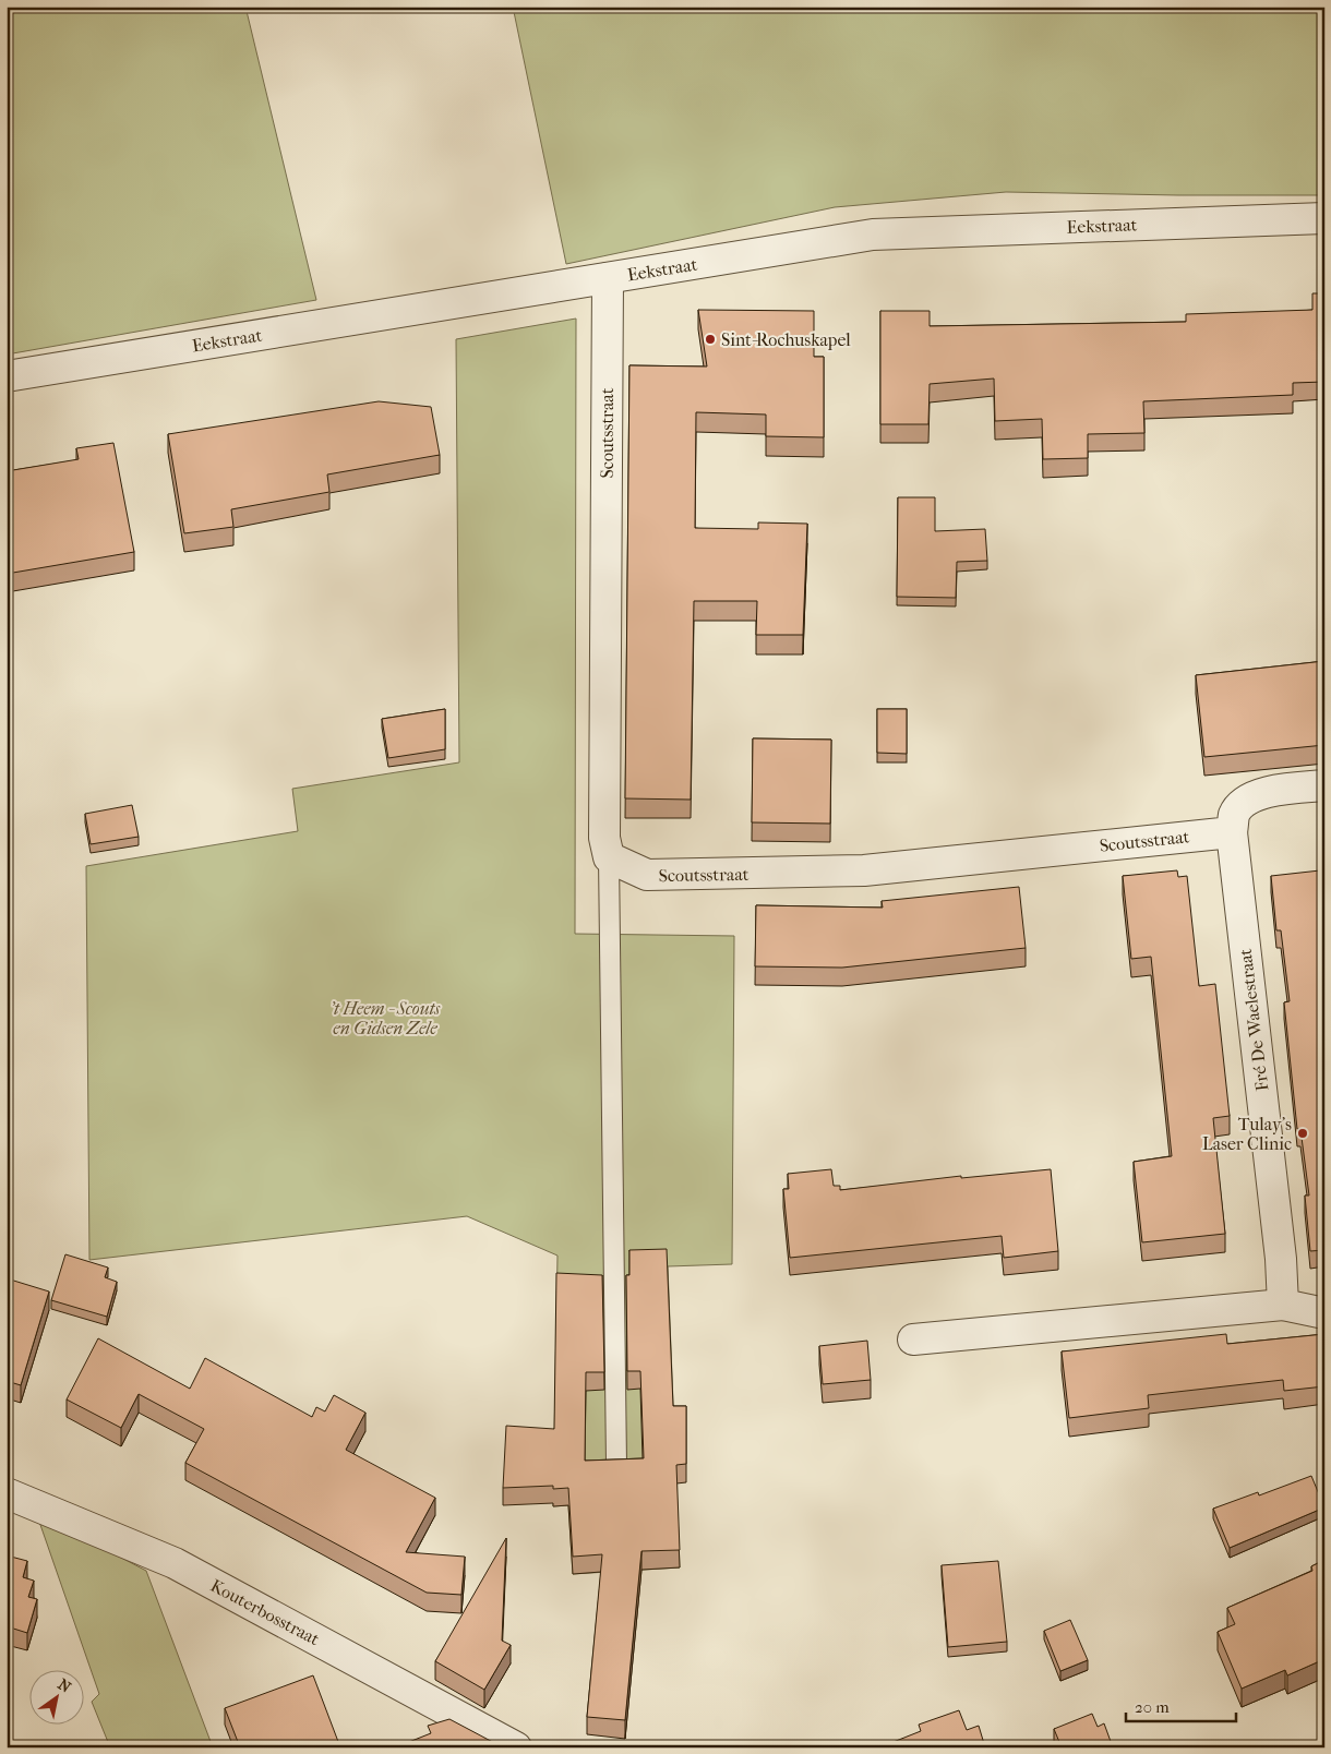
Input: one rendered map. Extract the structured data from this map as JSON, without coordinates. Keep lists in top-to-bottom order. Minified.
{"streets":{"street":["Eekstraat","Scoutsstraat","Fré De Waelestraat","Kouterbosstraat"]},"crossings":[["Eekstraat","Scoutsstraat"],["Scoutsstraat","Fré De Waelestraat"]],"parks":["'t Heem - Scouts en Gidsen Zele"],"places":["Sint-Rochuskapel","Tulay's Laser Clinic"],"scale_bar":"20 m","north":"top right"}
